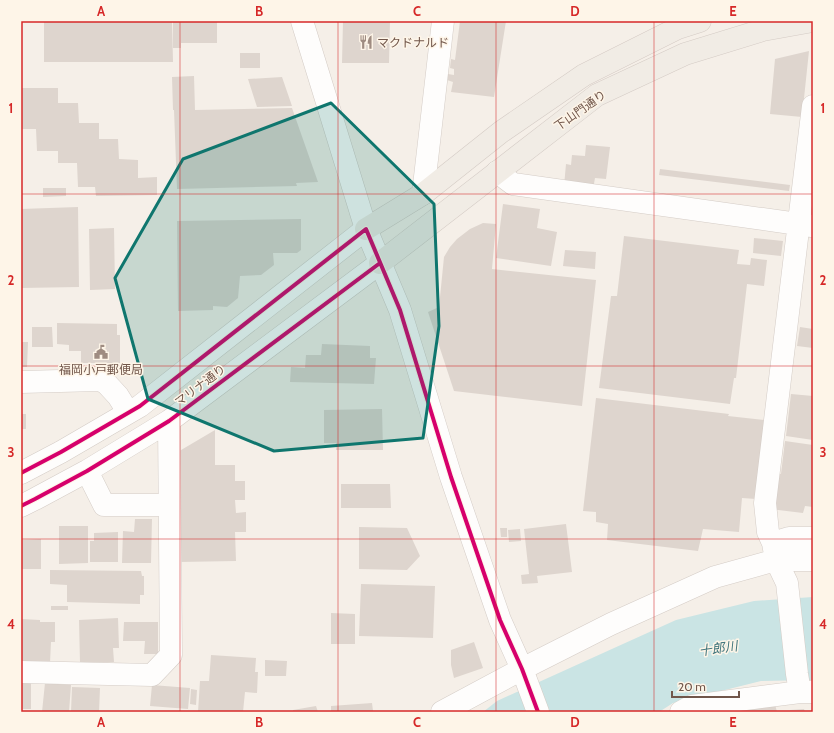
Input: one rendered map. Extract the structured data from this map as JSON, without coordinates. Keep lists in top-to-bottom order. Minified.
{"streets":{"main road":["下山門通り"],"street":["マリナ通り"]},"crossings":[["下山門通り","マリナ通り"]],"water":["十郎川"],"places":{"restaurant":["マクドナルド"],"public building":["福岡小戸郵便局"]},"scale_bar":"20 m","grid":{"columns":["A","B","C","D","E"],"rows":["1","2","3","4"]}}
